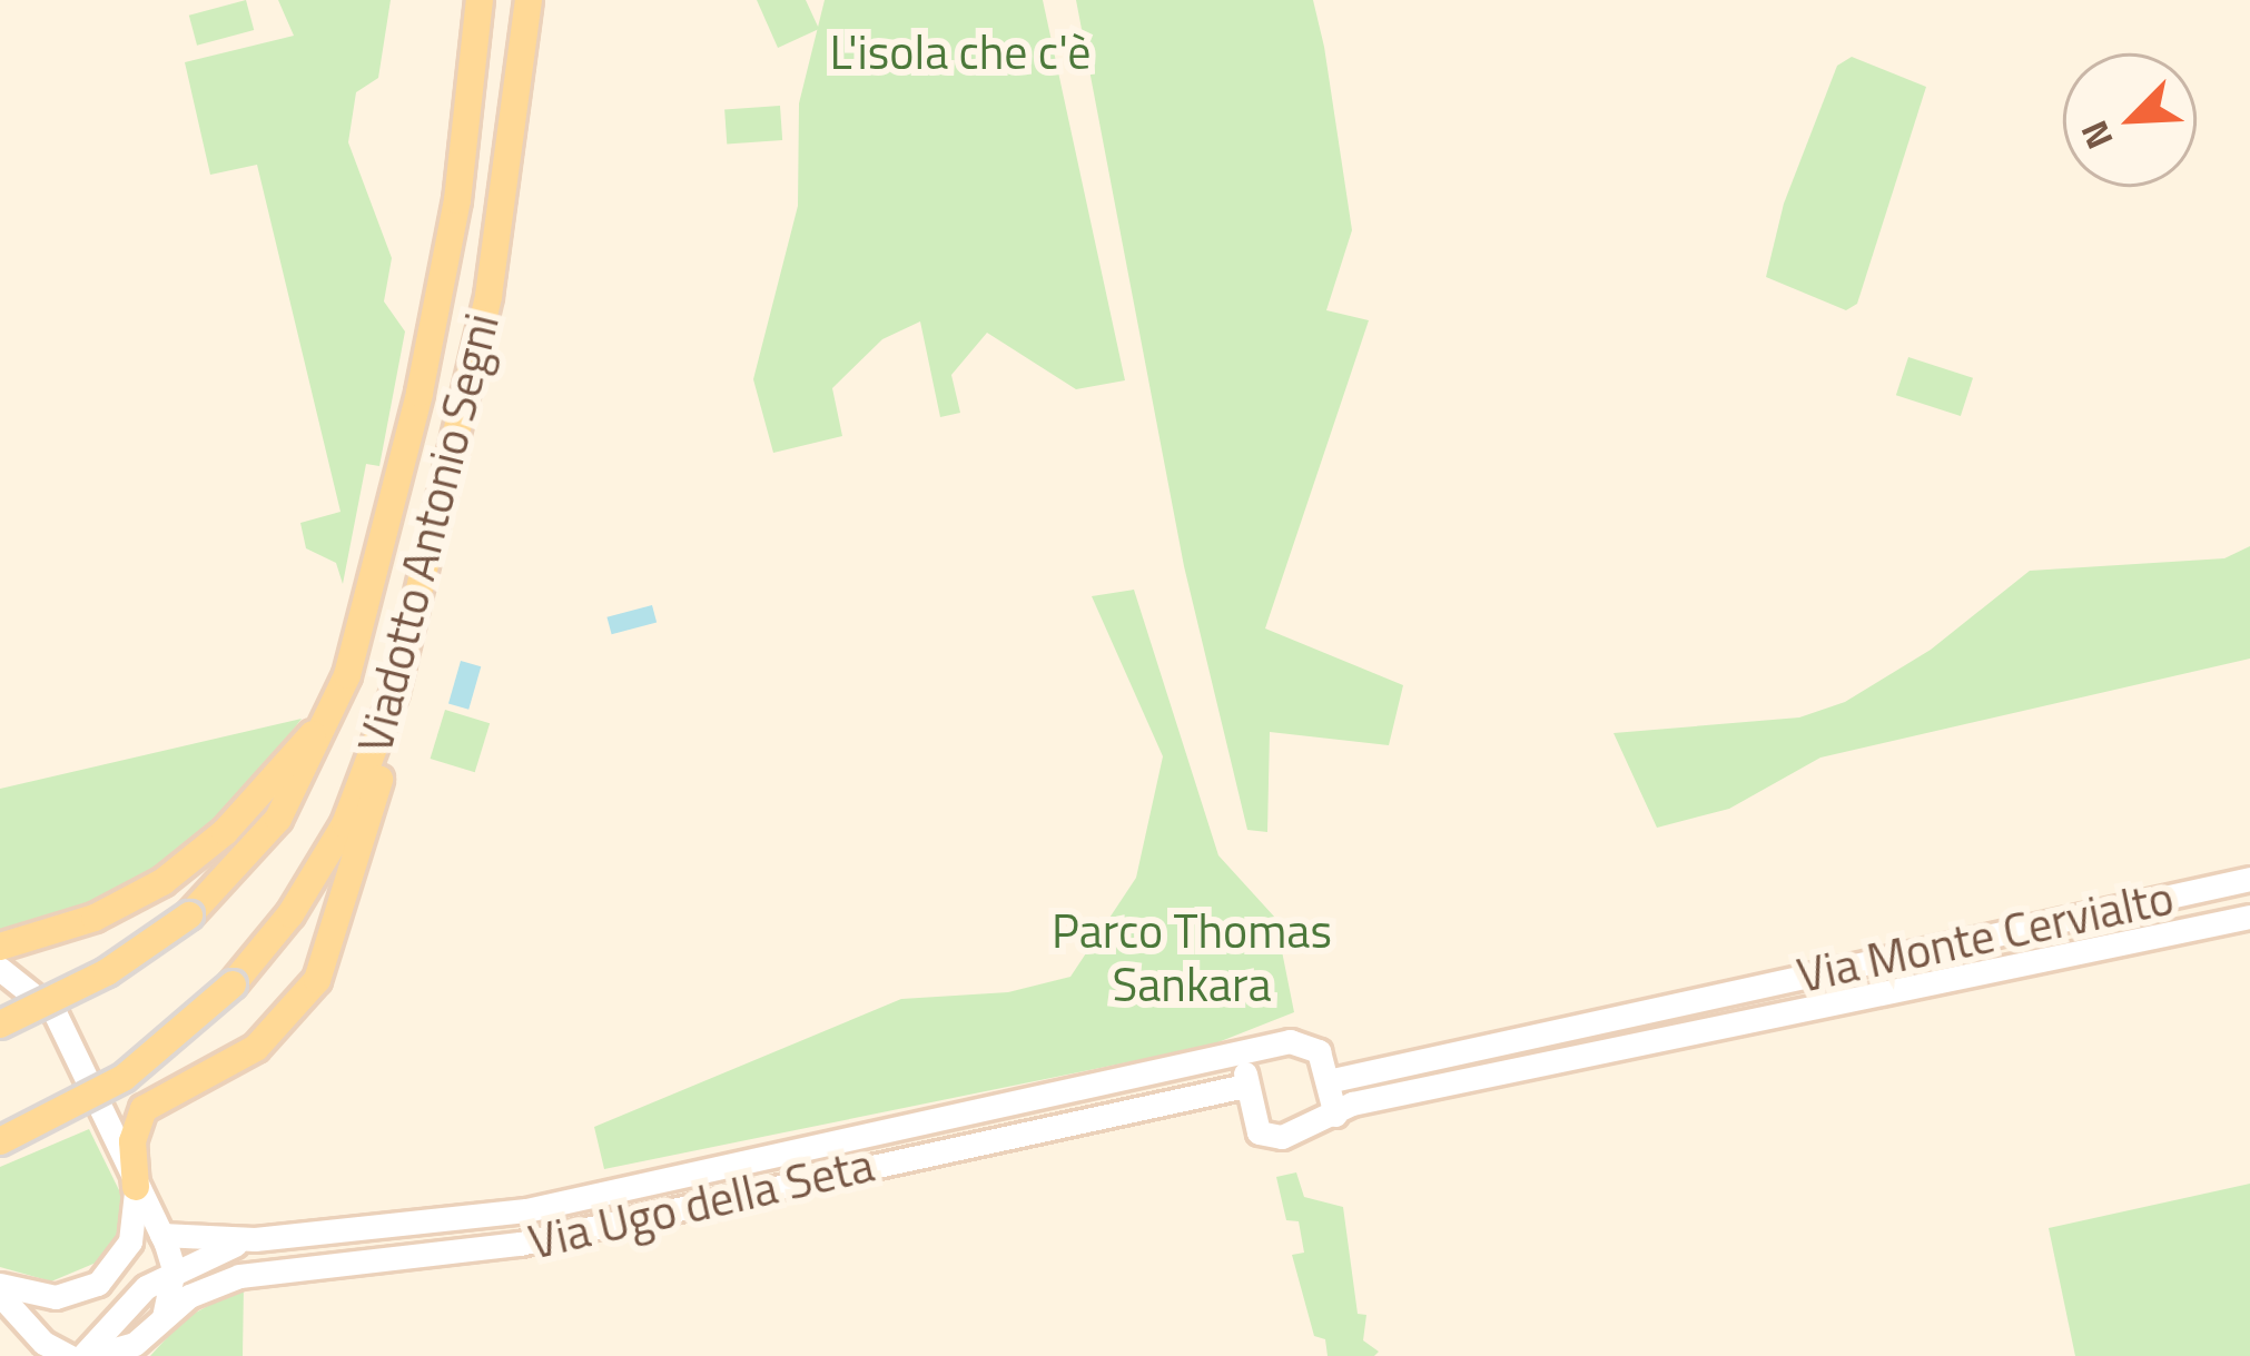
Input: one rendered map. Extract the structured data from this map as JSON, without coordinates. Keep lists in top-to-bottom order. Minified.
{"streets":{"main road":["Viadotto Antonio Segni"],"street":["Via Monte Cervialto","Via Ugo della Seta"]},"crossings":[["Via Monte Cervialto","Via Ugo della Seta"]],"parks":["L'isola che c'è","Parco Thomas Sankara"],"north":"bottom left"}
